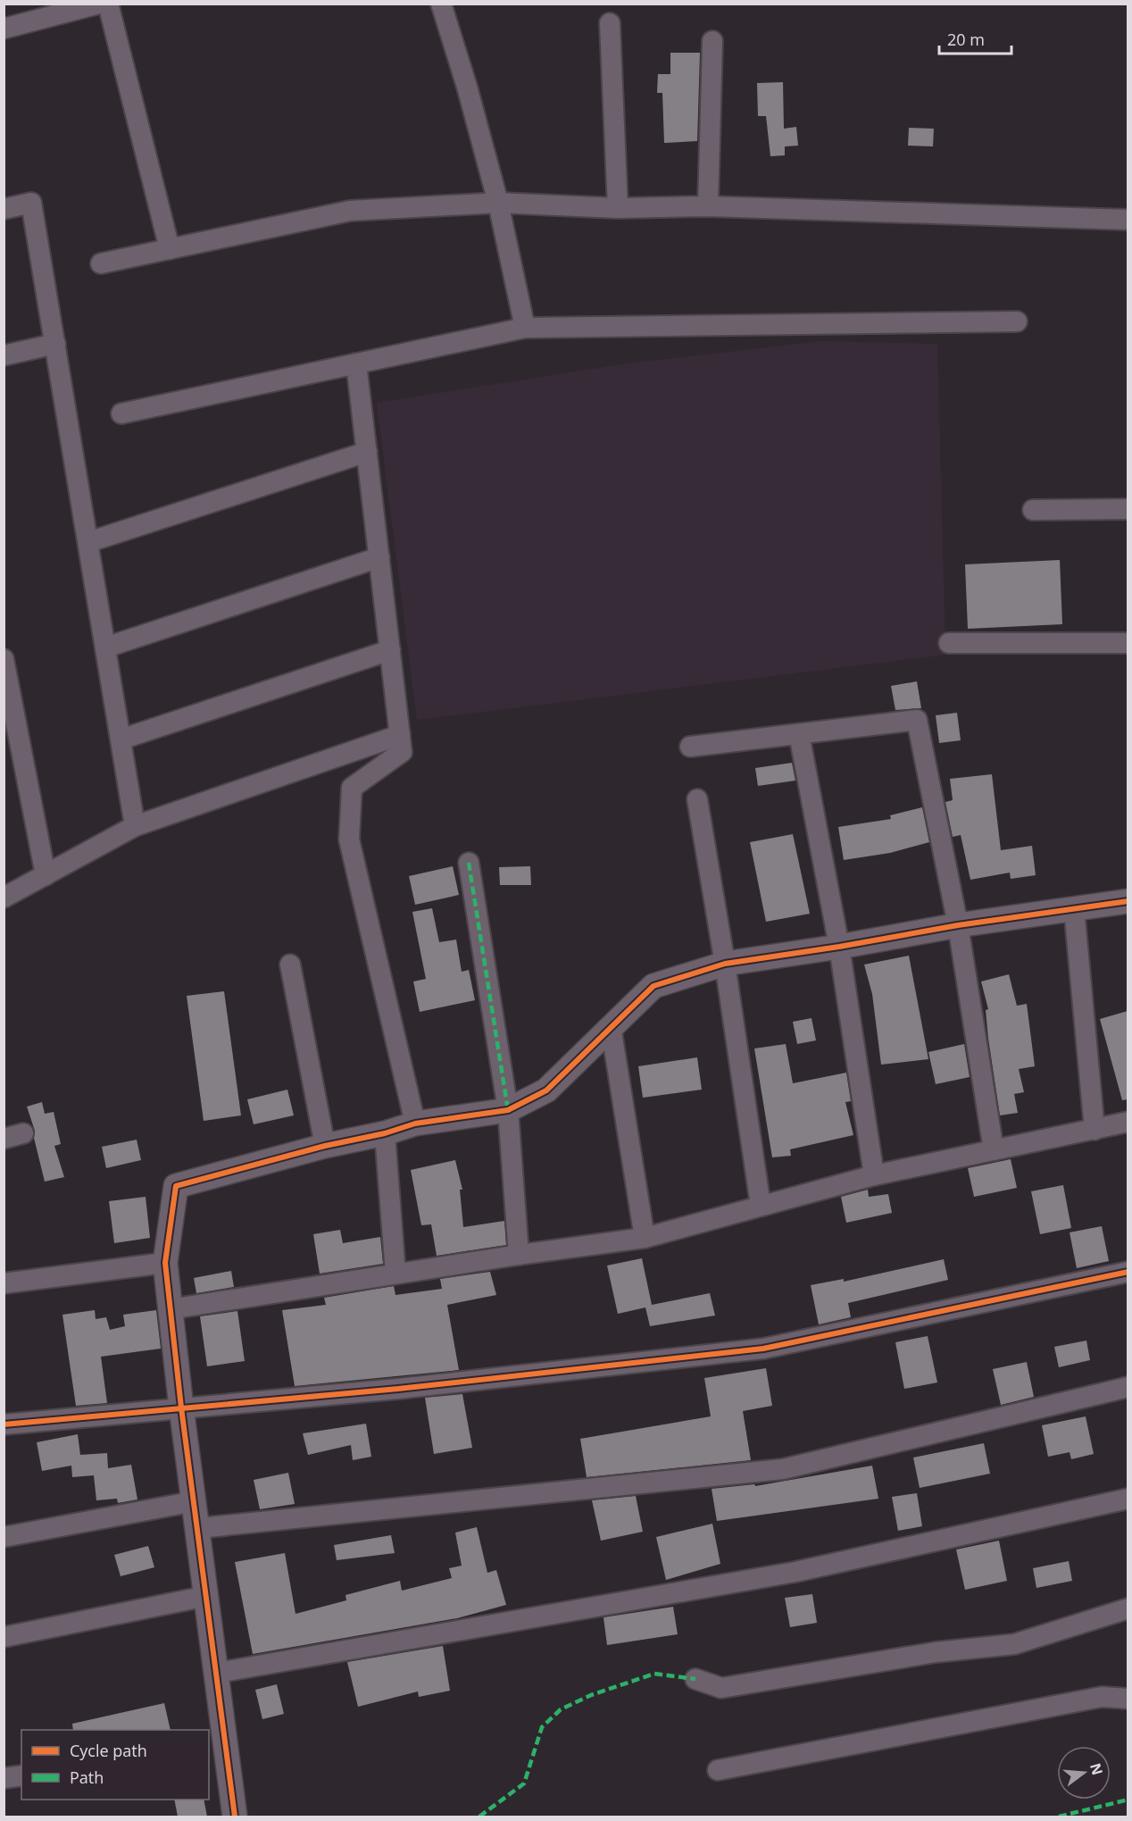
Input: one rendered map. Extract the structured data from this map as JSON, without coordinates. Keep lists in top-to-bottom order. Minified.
{"legend":["Cycle path","Path"],"scale_bar":"20 m","north":"right"}
